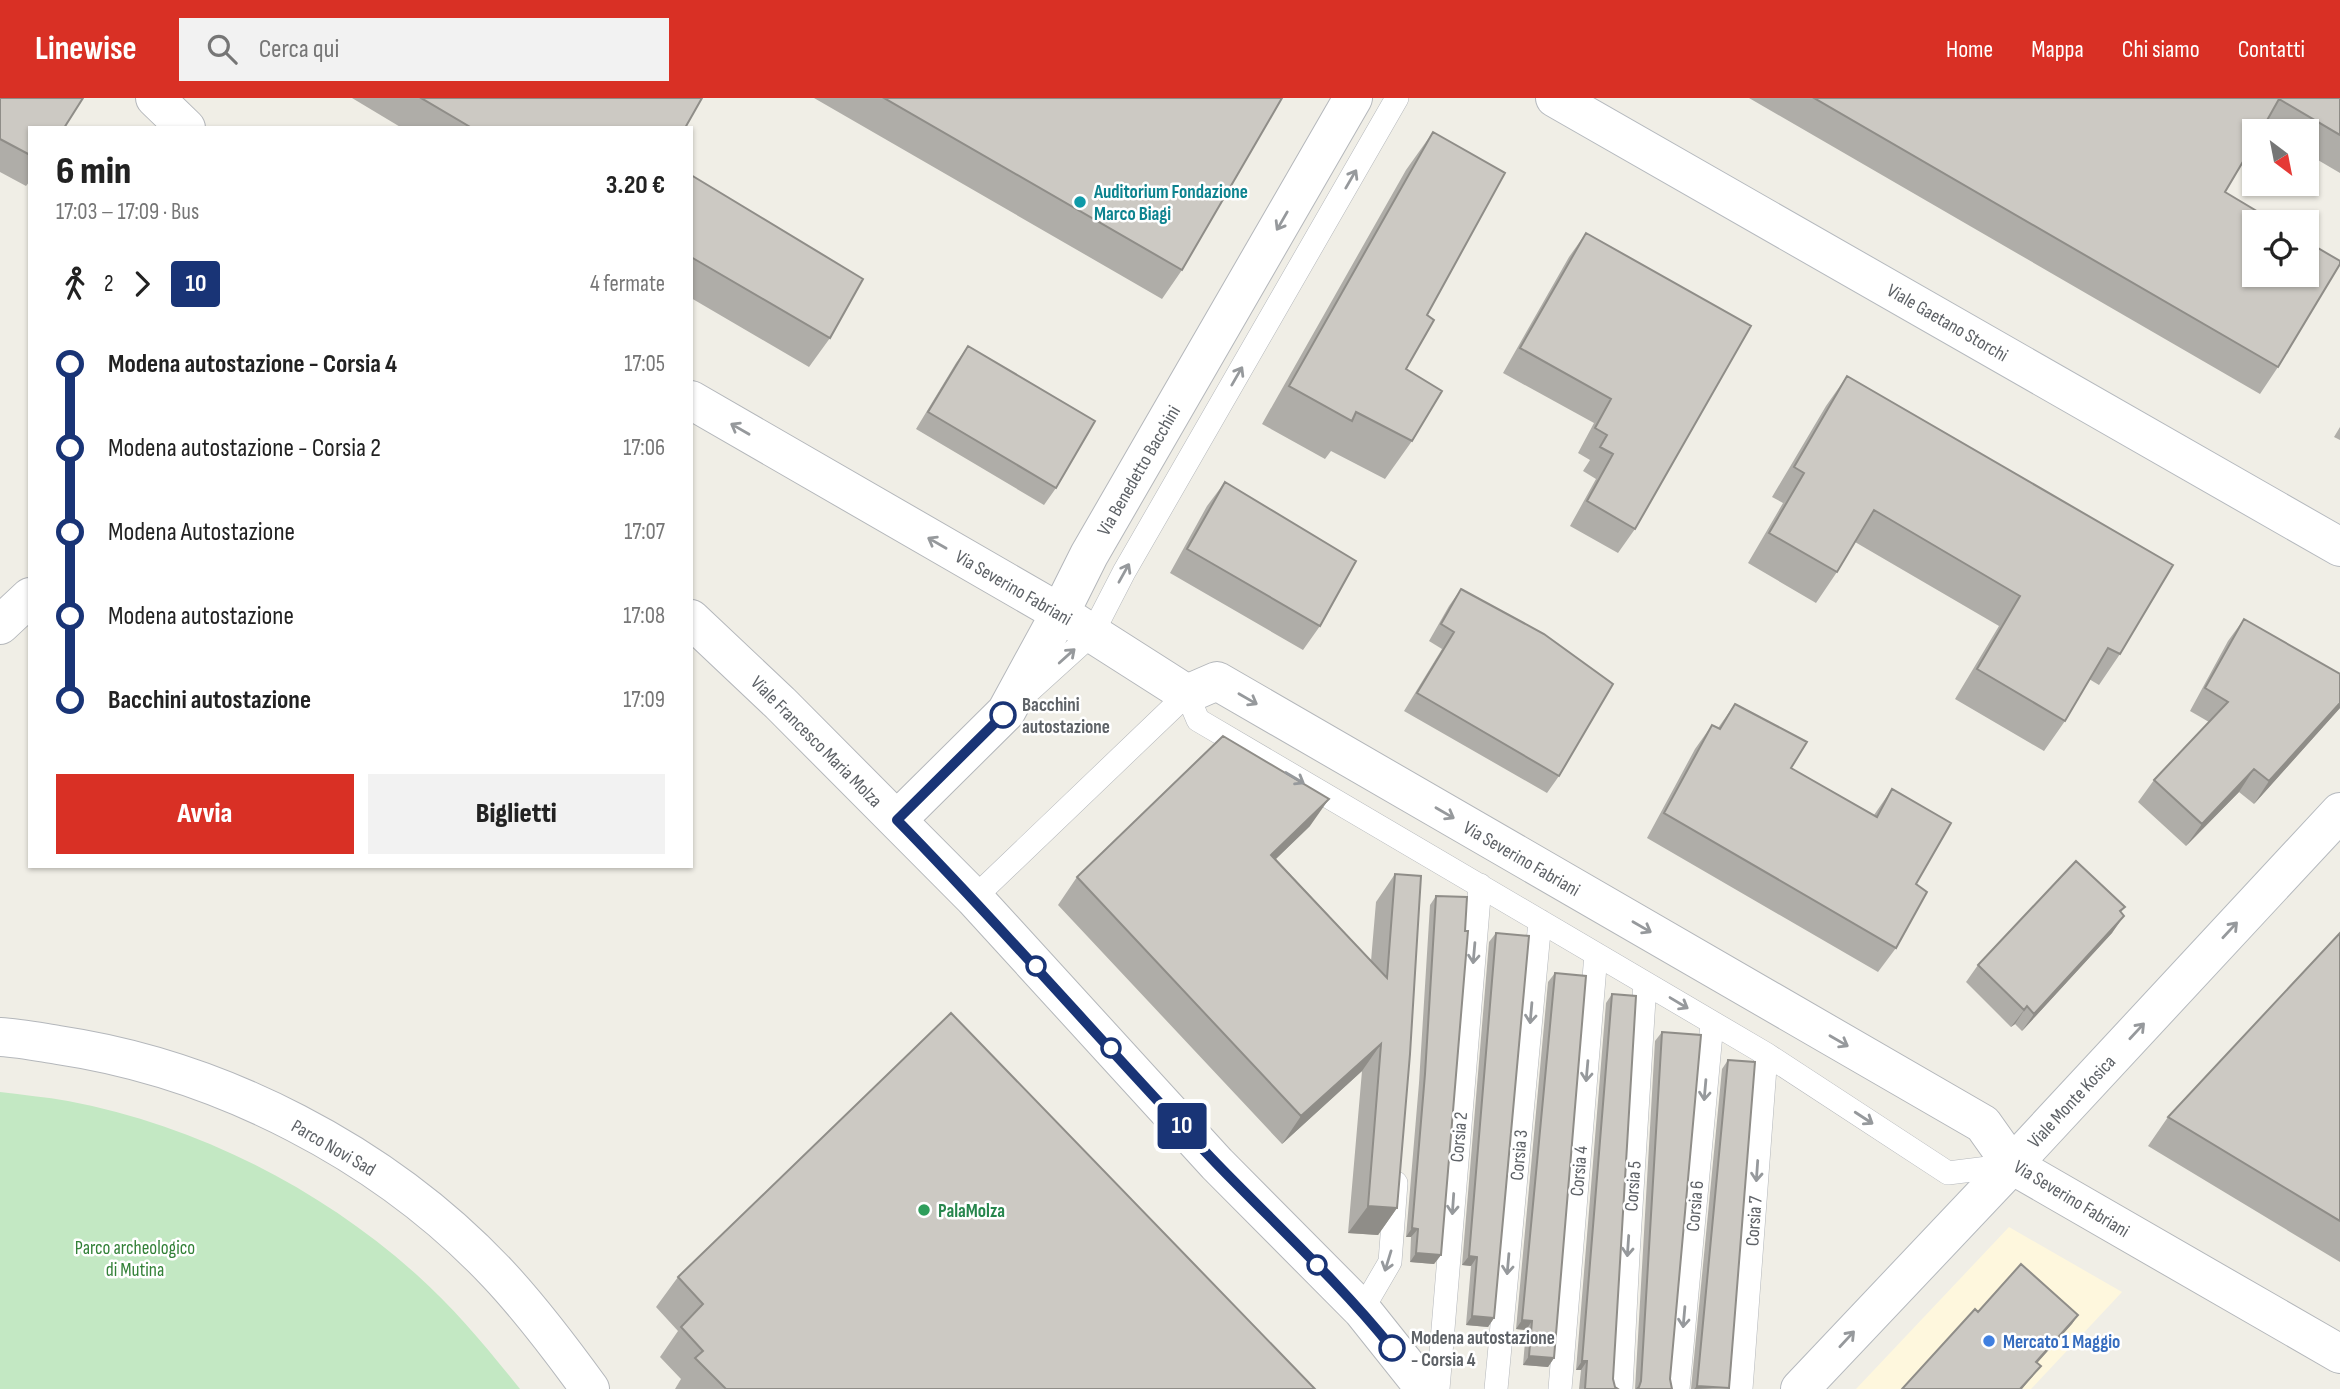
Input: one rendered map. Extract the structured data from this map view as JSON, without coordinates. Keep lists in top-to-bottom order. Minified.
{"streets":{"street":["Viale Gaetano Storchi","Via Benedetto Bacchini","Via Severino Fabriani","Viale Francesco Maria Molza","Viale Monte Kosica","Parco Novi Sad"],"lane":["Corsia 2","Corsia 3","Corsia 4","Corsia 5","Corsia 6","Corsia 7"]},"crossings":[["Via Benedetto Bacchini","Via Severino Fabriani"],["Via Benedetto Bacchini","Viale Francesco Maria Molza"],["Via Severino Fabriani","Viale Monte Kosica"]],"one_way":["Via Benedetto Bacchini","Viale Monte Kosica","Corsia 5","Corsia 6","Corsia 7"],"parks":["Parco archeologico di Mutina"],"places":["Auditorium Fondazione Marco Biagi","Bacchini autostazione","PalaMolza","Mercato 1 Maggio","Modena autostazione - Corsia 4"],"lines":["bus line 10"],"north":"bottom right","page":{"header":"Linewise","search":"Cerca qui","nav":["Home","Mappa","Chi siamo","Contatti"],"on_map":"10","heading":["6 min","17:03 – 17:09 · Bus","3.20 €"],"legs":["2","10","4 fermate"],"list":[{"name":"Modena autostazione - Corsia 4","value":"17:05"},{"name":"Modena autostazione - Corsia 2","value":"17:06"},{"name":"Modena Autostazione","value":"17:07"},{"name":"Modena autostazione","value":"17:08"},{"name":"Bacchini autostazione","value":"17:09"}],"buttons":["Avvia","Biglietti"]}}
